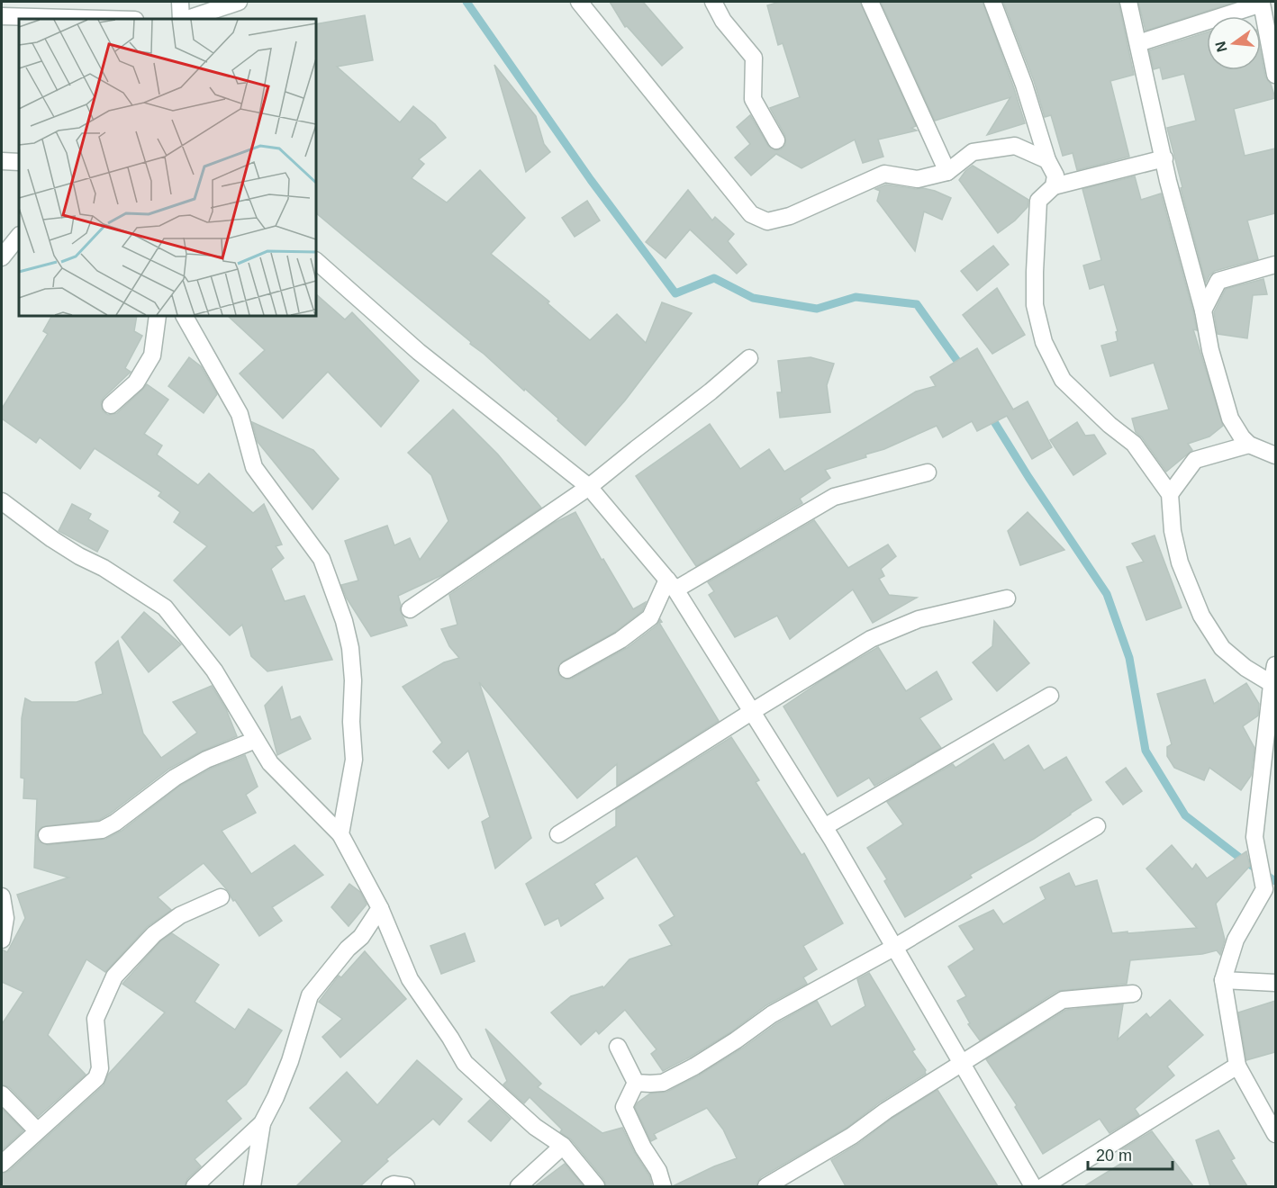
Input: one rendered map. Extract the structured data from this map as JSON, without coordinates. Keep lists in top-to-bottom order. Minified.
{"scale_bar":"20 m","north":"left"}
